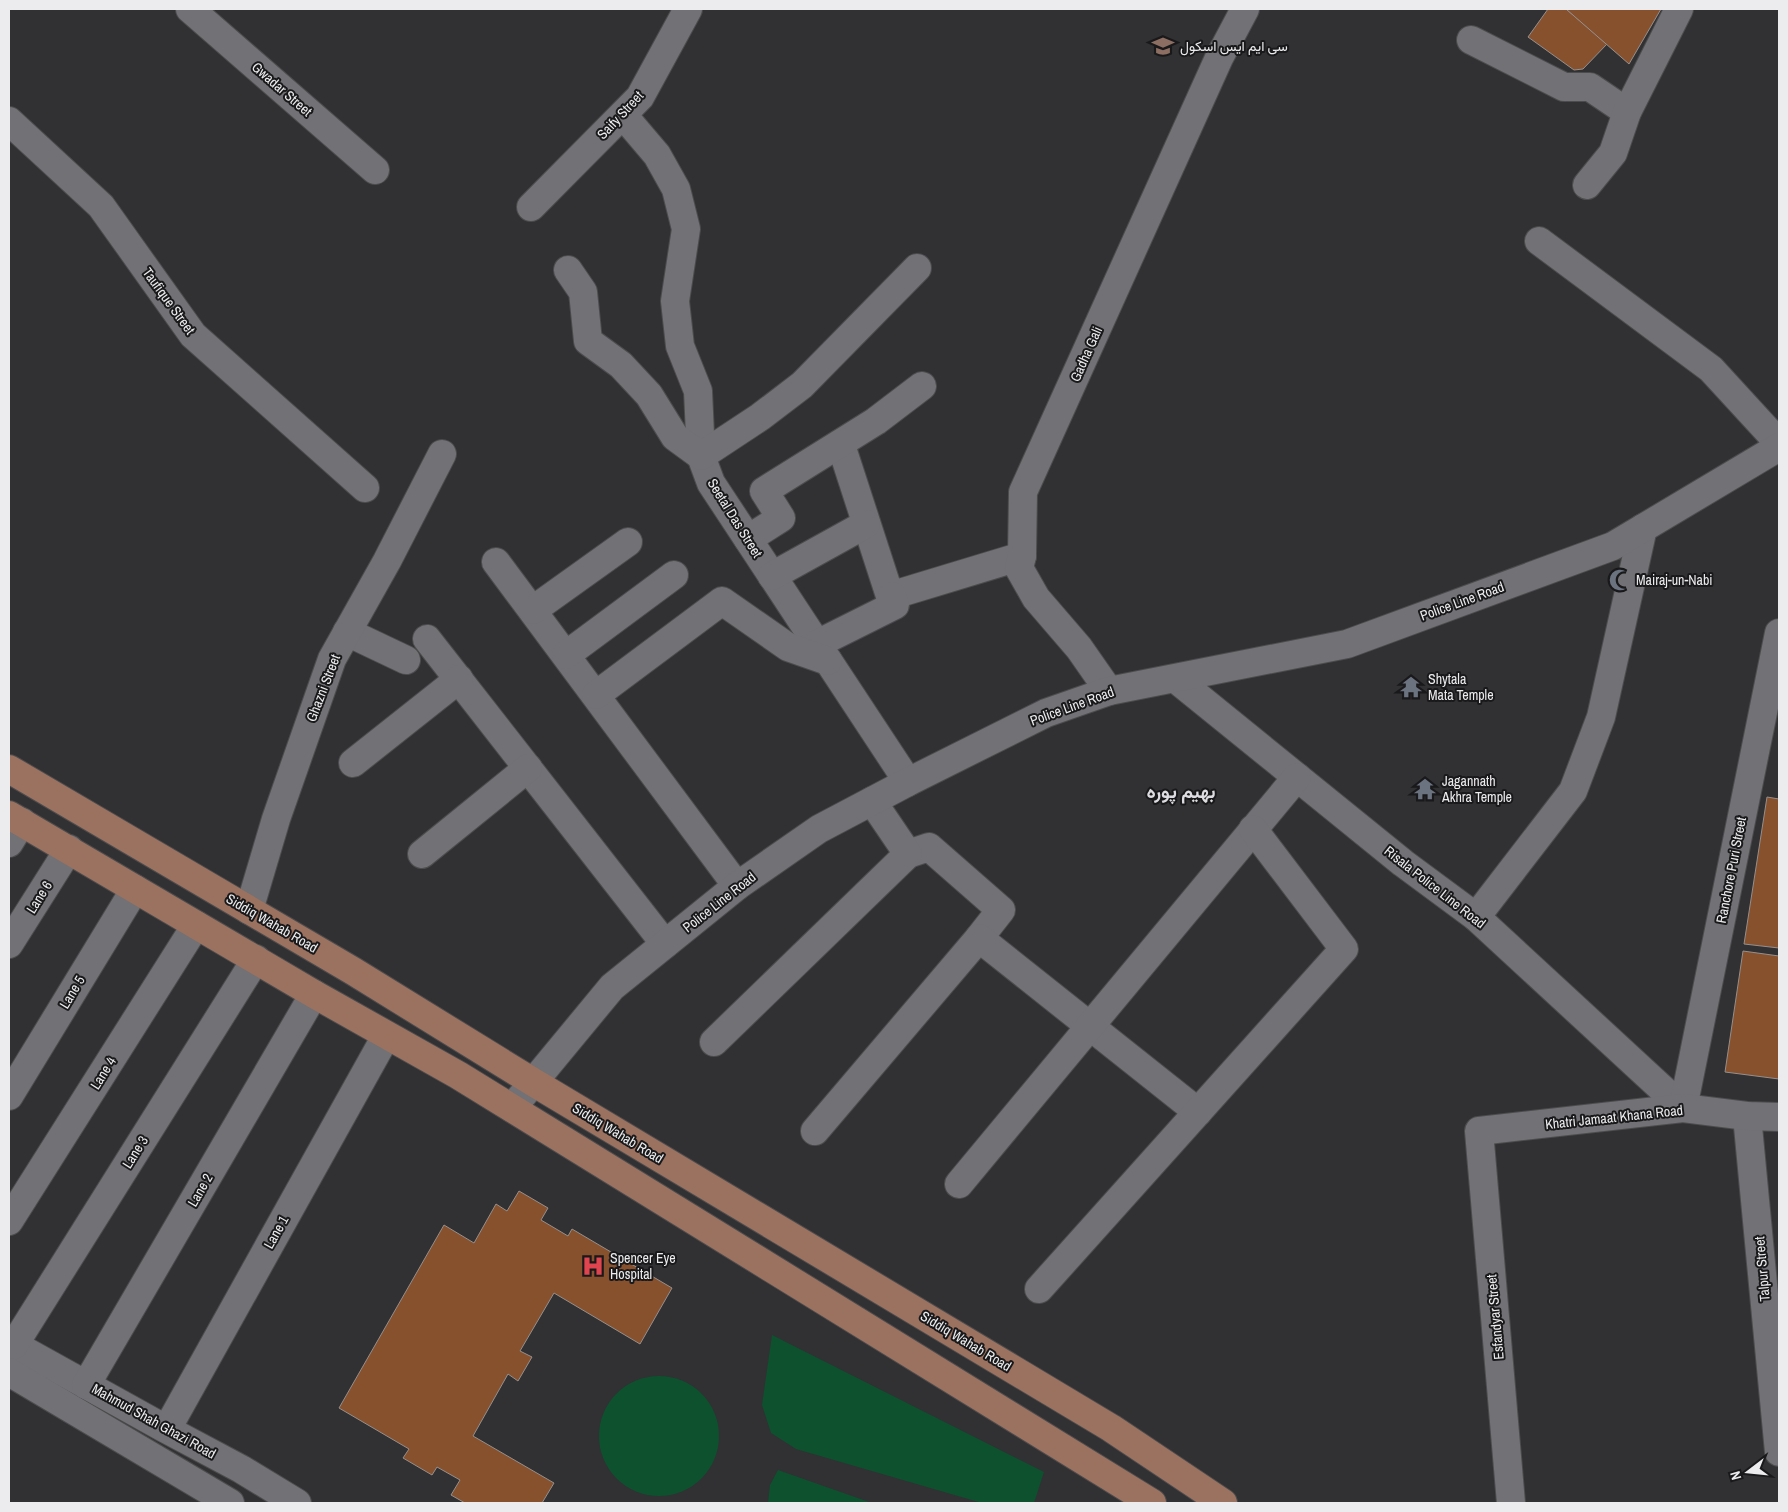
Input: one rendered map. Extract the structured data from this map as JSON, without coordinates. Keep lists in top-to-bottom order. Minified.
{"streets":{"main road":["Siddiq Wahab Road"],"street":["Gwadar Street","Saify Street","Taufique Street","Gadha Gali","Seetal Das Street","Police Line Road","Ghazni Street","Ranchore Puri Street","Risala Police Line Road","Lane 6","Lane 5","Lane 4","Khatri Jamaat Khana Road","Lane 3","Lane 2","Lane 1","Talpur Street","Esfandyar Street","Mahmud Shah Ghazi Road"]},"crossings":[["Saify Street","Seetal Das Street"],["Gadha Gali","Police Line Road"],["Seetal Das Street","Police Line Road"],["Police Line Road","Risala Police Line Road"],["Police Line Road","Siddiq Wahab Road"],["Ghazni Street","Siddiq Wahab Road"],["Ranchore Puri Street","Risala Police Line Road"],["Ranchore Puri Street","Khatri Jamaat Khana Road"],["Risala Police Line Road","Khatri Jamaat Khana Road"],["Khatri Jamaat Khana Road","Talpur Street"],["Khatri Jamaat Khana Road","Esfandyar Street"],["Lane 3","Mahmud Shah Ghazi Road"],["Lane 2","Mahmud Shah Ghazi Road"],["Lane 1","Mahmud Shah Ghazi Road"]],"districts":["بھیم پورہ"],"places":{"school or university":["سی ایم ایس اسکول"],"mosque":["Mairaj-un-Nabi"],"temple":["Shytala Mata Temple","Jagannath Akhra Temple"],"hospital":["Spencer Eye Hospital"]},"north":"left"}
